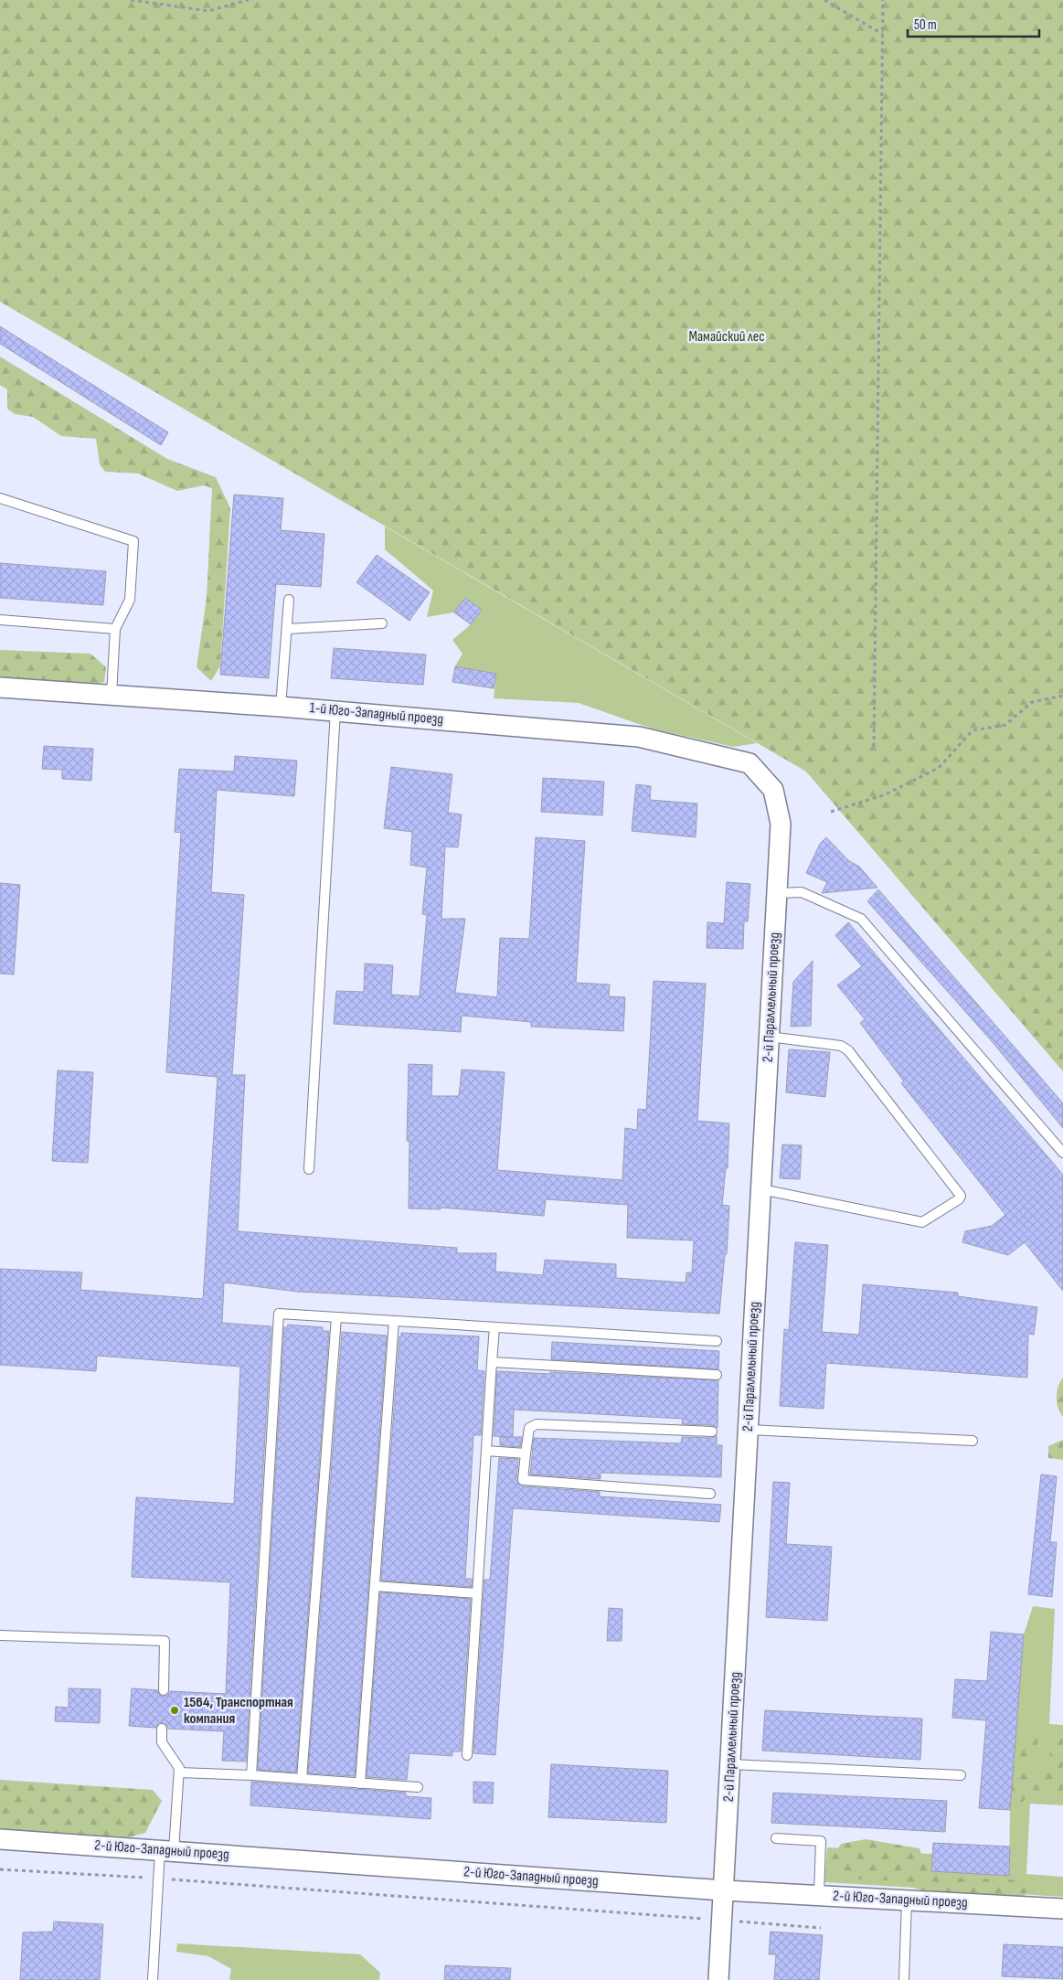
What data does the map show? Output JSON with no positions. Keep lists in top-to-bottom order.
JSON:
{
  "streets": {
    "street": ["1-й Юго-Западный проезд", "2-й Параллельный проезд", "2-й Юго-Западный проезд"]
  },
  "crossings": [
    ["1-й Юго-Западный проезд", "2-й Параллельный проезд"],
    ["2-й Параллельный проезд", "2-й Юго-Западный проезд"]
  ],
  "parks": ["Мамайский лес"],
  "places": ["1564, Транспортная компания"],
  "scale_bar": "50 m"
}
